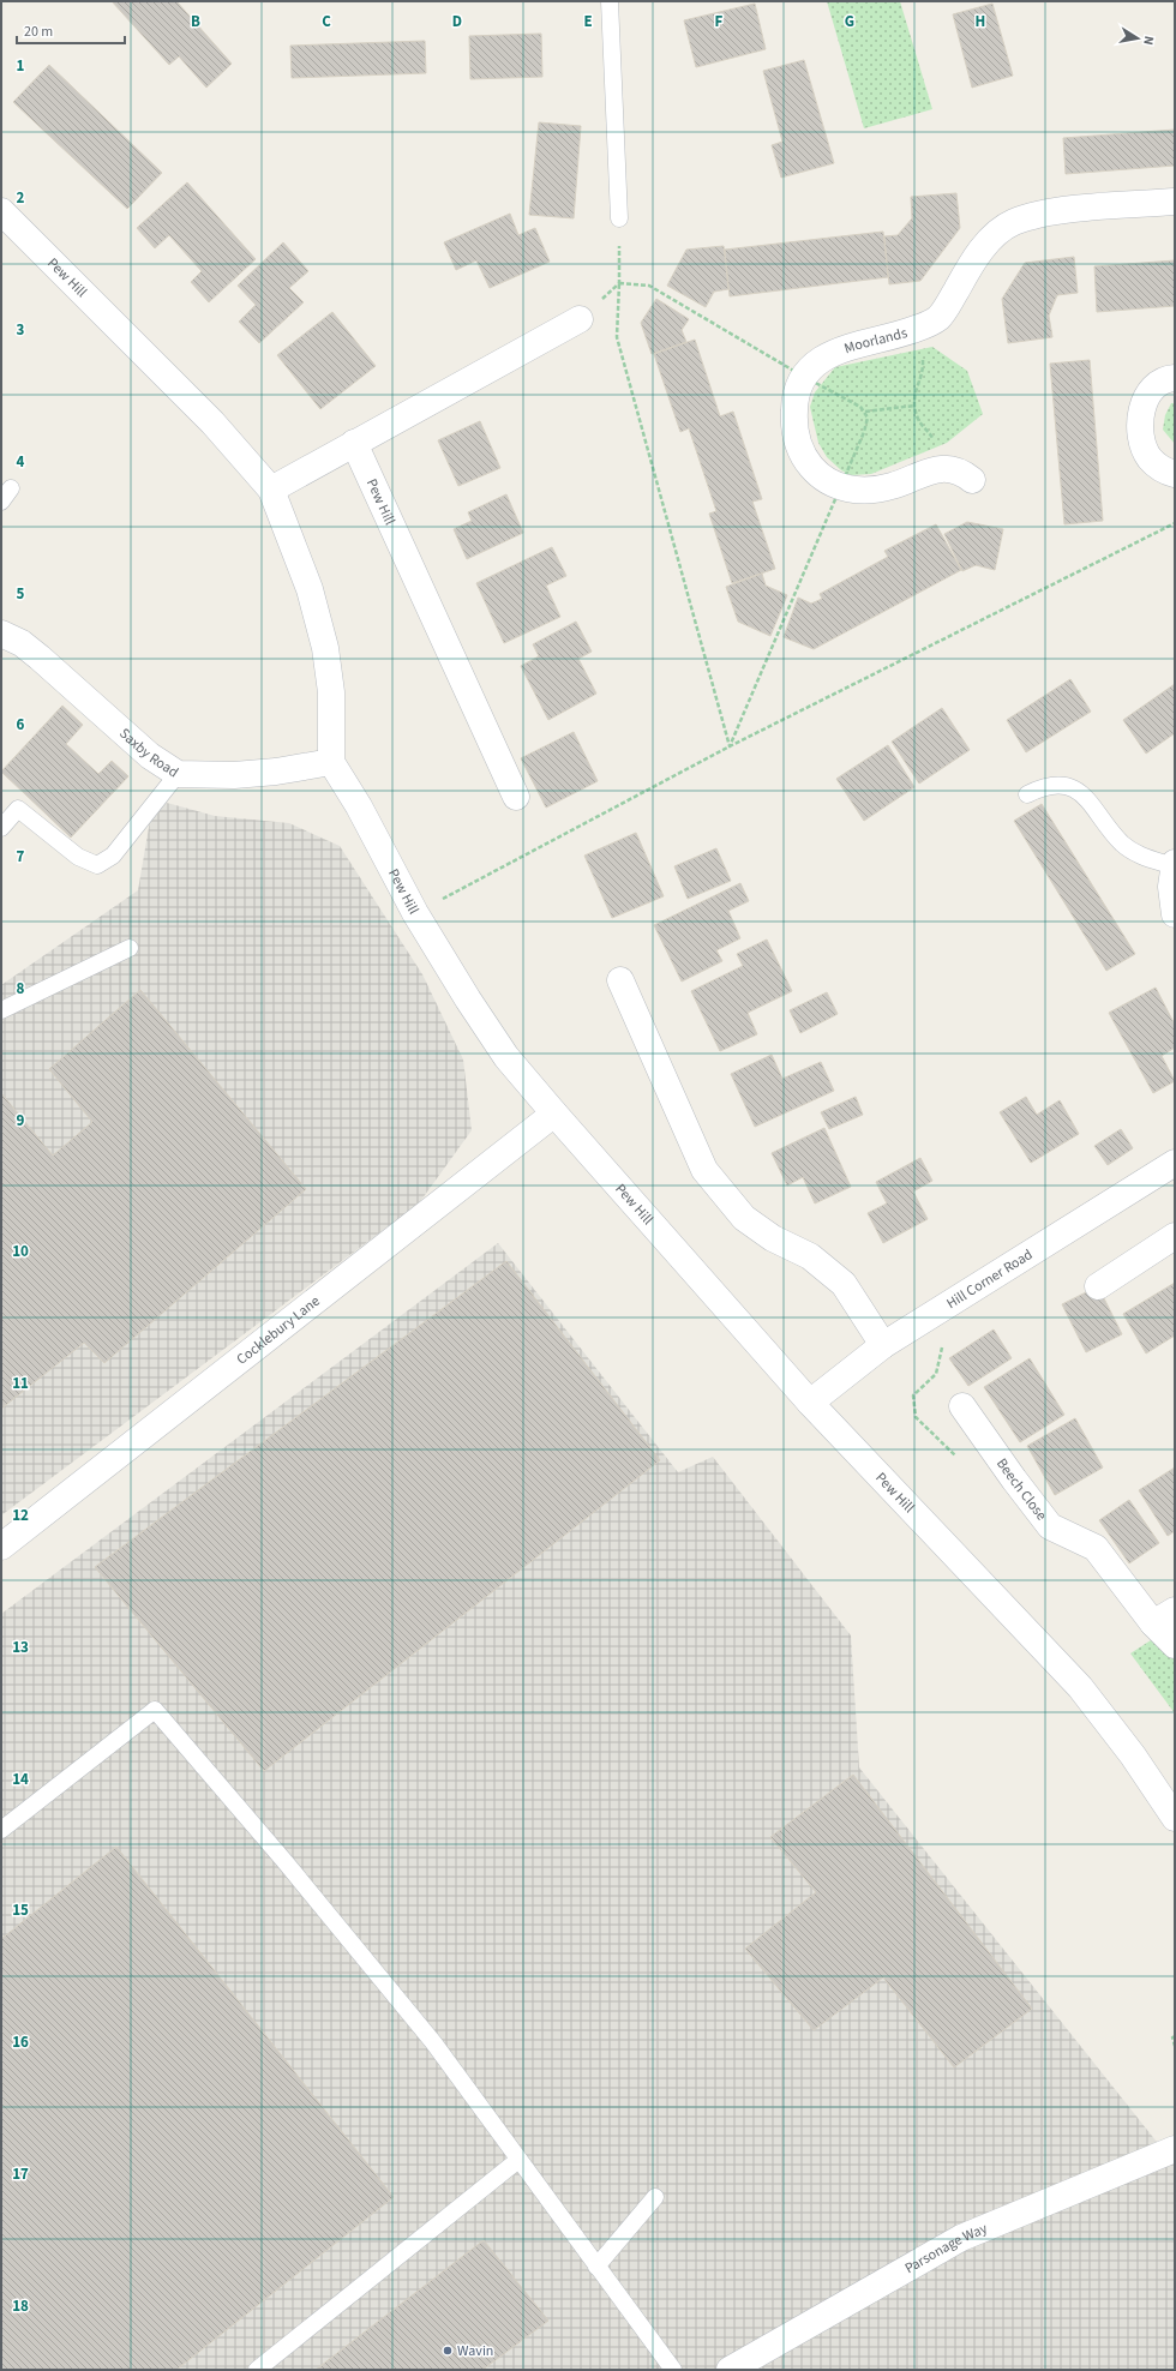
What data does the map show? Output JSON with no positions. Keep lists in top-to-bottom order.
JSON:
{
  "streets": {
    "street": [
      "Pew Hill",
      "Moorlands",
      "Saxby Road",
      "Hill Corner Road",
      "Cocklebury Lane",
      "Beech Close",
      "Parsonage Way"
    ]
  },
  "crossings": [
    ["Pew Hill", "Saxby Road"],
    ["Pew Hill", "Hill Corner Road"],
    ["Pew Hill", "Cocklebury Lane"]
  ],
  "places": ["Wavin"],
  "scale_bar": "20 m",
  "north": "right",
  "grid": {
    "columns": [
      "B",
      "C",
      "D",
      "E",
      "F",
      "G",
      "H"
    ],
    "rows": [
      "1",
      "2",
      "3",
      "4",
      "5",
      "6",
      "7",
      "8",
      "9",
      "10",
      "11",
      "12",
      "13",
      "14",
      "15",
      "16",
      "17",
      "18"
    ]
  }
}
